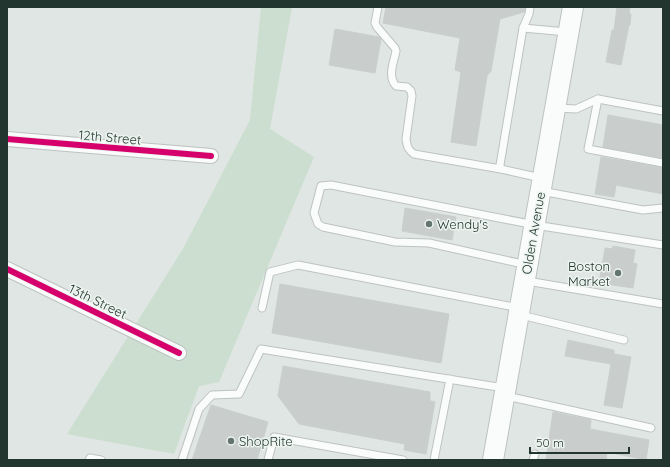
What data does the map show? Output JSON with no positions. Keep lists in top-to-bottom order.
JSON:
{
  "streets": {
    "main road": ["Olden Avenue"],
    "street": ["12th Street", "13th Street"]
  },
  "places": ["Wendy's", "Boston Market", "ShopRite"],
  "scale_bar": "50 m"
}
